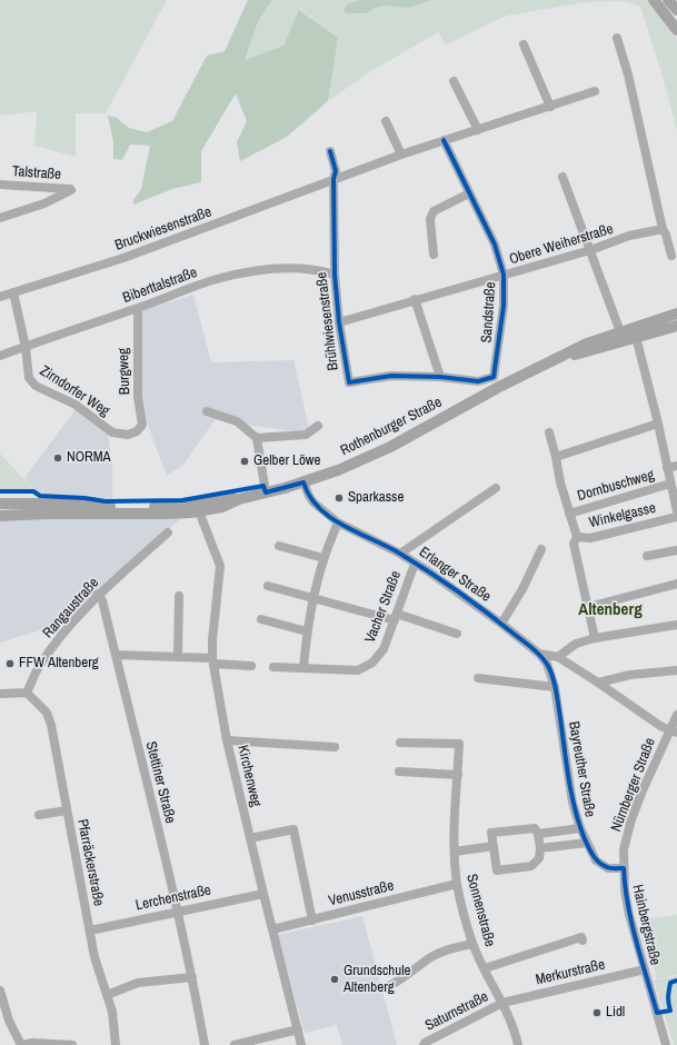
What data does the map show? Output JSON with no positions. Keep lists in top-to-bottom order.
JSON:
{
  "streets": {
    "main road": ["Rothenburger Straße"],
    "street": [
      "Talstraße",
      "Bruckwiesenstraße",
      "Obere Weiherstraße",
      "Biberttalstraße",
      "Sandstraße",
      "Brühlwiesenstraße",
      "Burgweg",
      "Zirndorfer Weg",
      "Dornbuschweg",
      "Winkelgasse",
      "Erlanger Straße",
      "Vacher Straße",
      "Rangaustraße",
      "Bayreuther Straße",
      "Kirchenweg",
      "Stettiner Straße",
      "Nürnberger Straße",
      "Pfarräckerstraße",
      "Venusstraße",
      "Lerchenstraße",
      "Sonnenstraße",
      "Hainbergstraße",
      "Merkurstraße",
      "Saturnstraße"
    ]
  },
  "crossings": [
    ["Bruckwiesenstraße", "Sandstraße"],
    ["Bruckwiesenstraße", "Brühlwiesenstraße"],
    ["Bruckwiesenstraße", "Zirndorfer Weg"],
    ["Obere Weiherstraße", "Sandstraße"],
    ["Obere Weiherstraße", "Brühlwiesenstraße"],
    ["Biberttalstraße", "Brühlwiesenstraße"],
    ["Biberttalstraße", "Burgweg"],
    ["Biberttalstraße", "Zirndorfer Weg"],
    ["Sandstraße", "Brühlwiesenstraße"],
    ["Burgweg", "Zirndorfer Weg"],
    ["Rothenburger Straße", "Erlanger Straße"],
    ["Rothenburger Straße", "Kirchenweg"],
    ["Dornbuschweg", "Winkelgasse"],
    ["Erlanger Straße", "Vacher Straße"],
    ["Erlanger Straße", "Bayreuther Straße"],
    ["Erlanger Straße", "Nürnberger Straße"],
    ["Rangaustraße", "Stettiner Straße"],
    ["Rangaustraße", "Pfarräckerstraße"],
    ["Bayreuther Straße", "Nürnberger Straße"],
    ["Bayreuther Straße", "Hainbergstraße"],
    ["Kirchenweg", "Venusstraße"],
    ["Kirchenweg", "Lerchenstraße"],
    ["Stettiner Straße", "Lerchenstraße"],
    ["Nürnberger Straße", "Hainbergstraße"],
    ["Pfarräckerstraße", "Lerchenstraße"],
    ["Venusstraße", "Sonnenstraße"],
    ["Sonnenstraße", "Merkurstraße"],
    ["Sonnenstraße", "Saturnstraße"],
    ["Hainbergstraße", "Merkurstraße"],
    ["Merkurstraße", "Saturnstraße"]
  ],
  "districts": ["Altenberg"],
  "places": [
    "NORMA",
    "Gelber Löwe",
    "Sparkasse",
    "FFW Altenberg",
    "Grundschule Altenberg",
    "Lidl"
  ]
}
